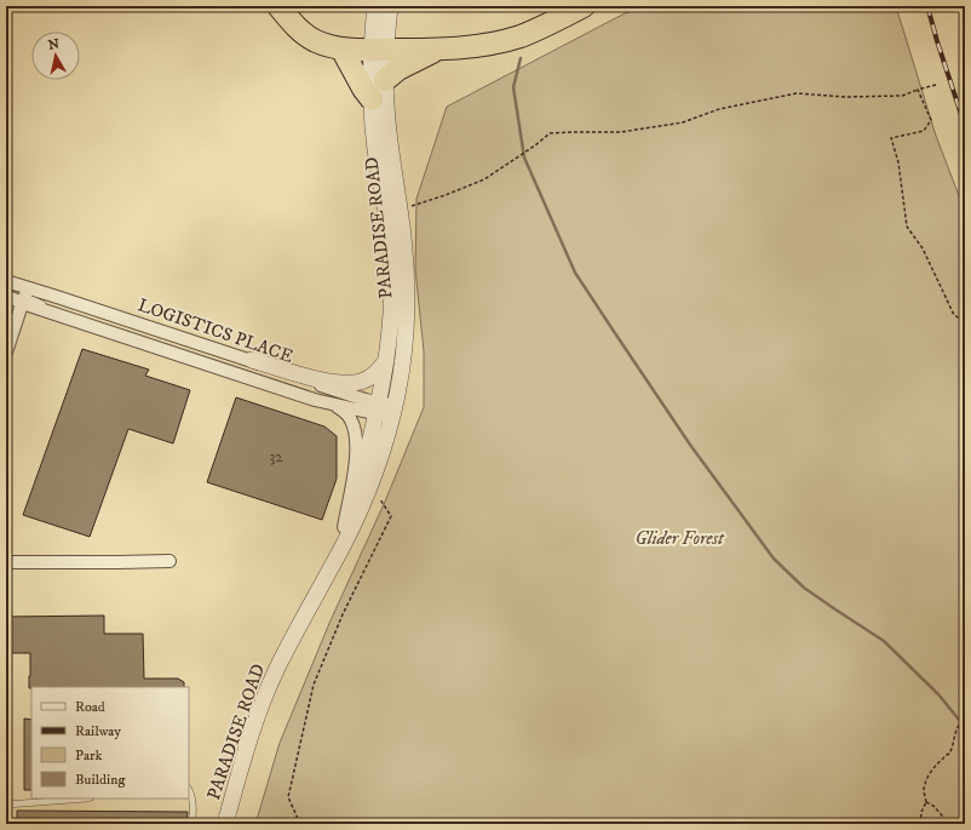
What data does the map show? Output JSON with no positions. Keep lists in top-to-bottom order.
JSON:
{
  "streets": {
    "street": ["PARADISE ROAD", "LOGISTICS PLACE"]
  },
  "crossings": [
    ["PARADISE ROAD", "LOGISTICS PLACE"]
  ],
  "parks": ["Glider Forest"],
  "house_numbers": ["32"],
  "legend": [
    "Road",
    "Railway",
    "Park",
    "Building"
  ],
  "north": "top"
}
